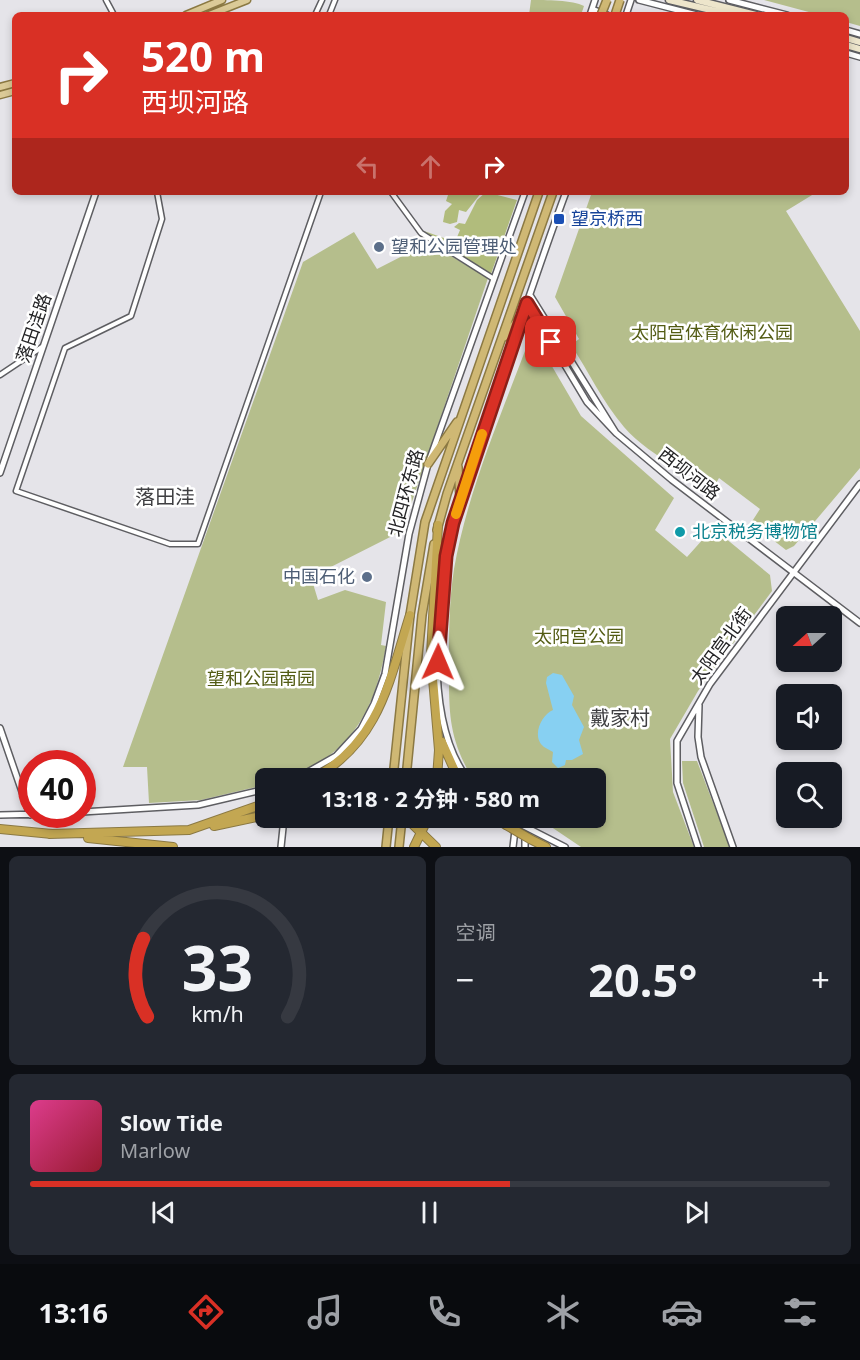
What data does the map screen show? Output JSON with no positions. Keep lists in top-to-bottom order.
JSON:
{
  "streets": {
    "highway": ["北四环东路"],
    "street": ["落田洼路", "西坝河路", "太阳宫北街"]
  },
  "crossings": [
    ["西坝河路", "太阳宫北街"]
  ],
  "districts": ["落田洼", "戴家村"],
  "parks": ["太阳宫体育休闲公园", "太阳宫公园", "望和公园南园"],
  "places": {
    "transit": ["望京桥西"],
    "other": ["望和公园管理处", "北京税务博物馆", "中国石化"]
  },
  "north": "left",
  "page": {
    "turn": ["520 m", "西坝河路"],
    "limit": "40",
    "trip": "13:18 · 2 分钟 · 580 m",
    "tile": "空调",
    "heat": ["−", "20.5°", "+"],
    "song": ["Slow Tide", "Marlow"],
    "tabs": "13:16",
    "gauge": ["33", "km/h"]
  }
}
